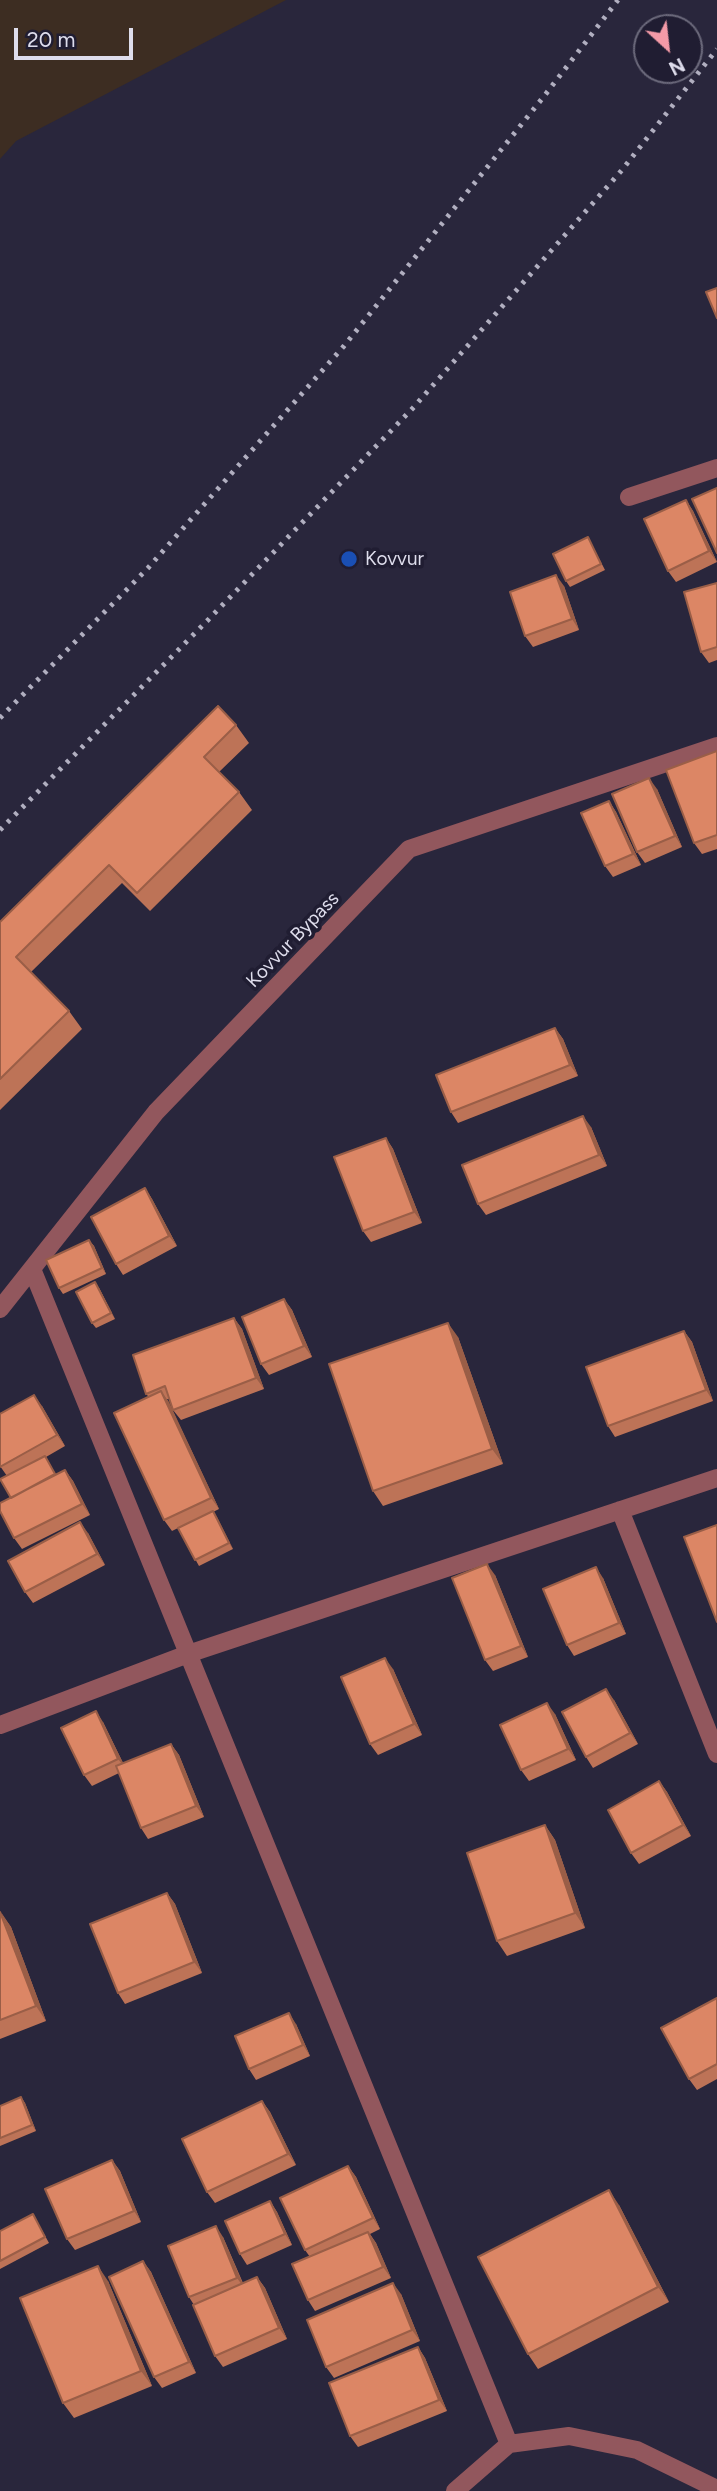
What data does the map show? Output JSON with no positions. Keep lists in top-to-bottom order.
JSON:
{
  "streets": {
    "street": ["Kovvur Bypass"]
  },
  "places": ["Kovvur"],
  "scale_bar": "20 m",
  "north": "bottom right"
}
